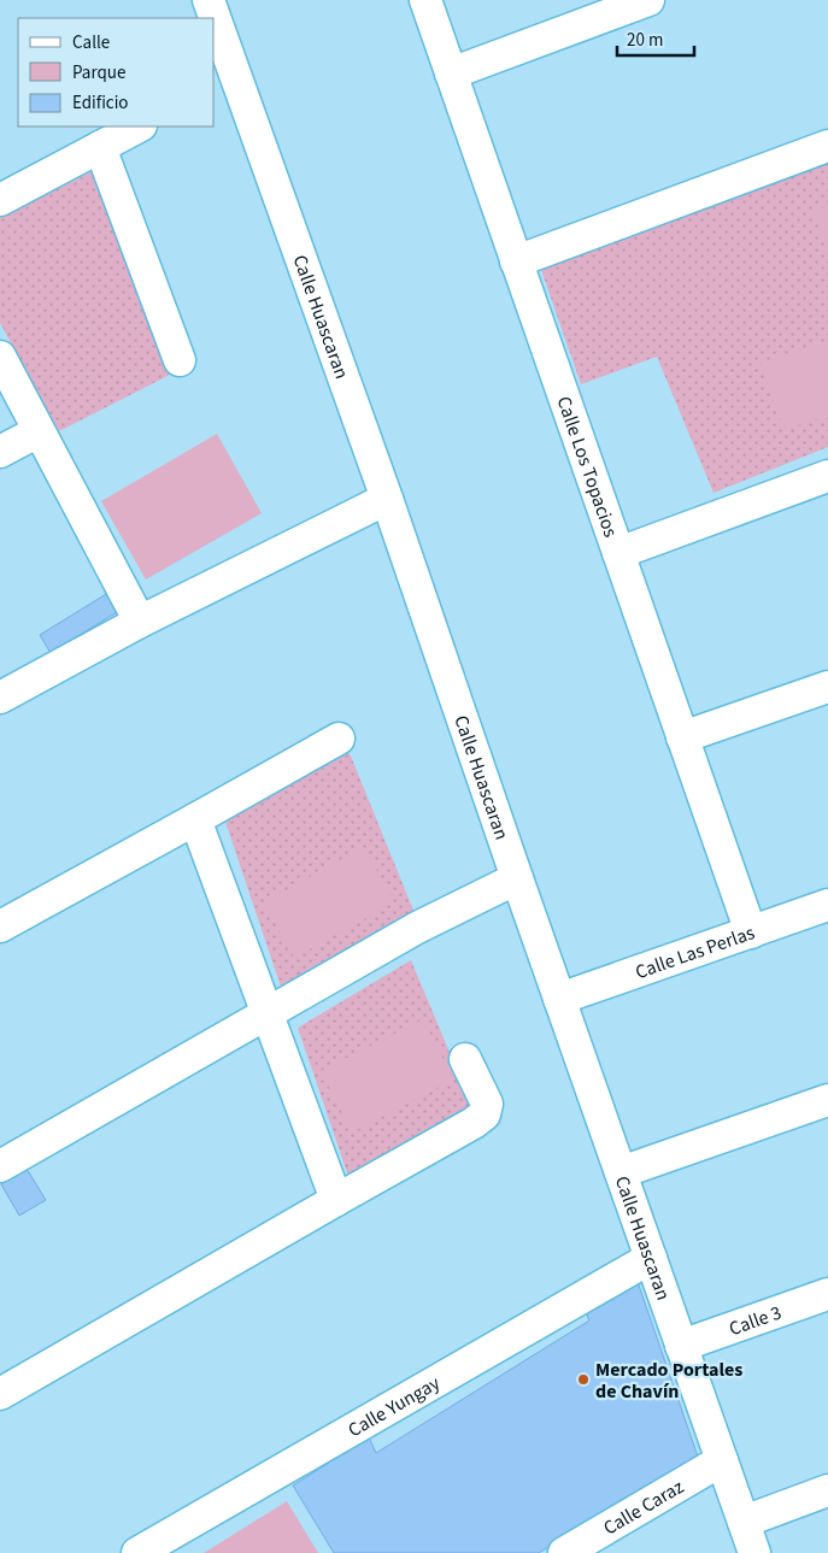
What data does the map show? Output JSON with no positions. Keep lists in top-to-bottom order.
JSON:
{
  "streets": {
    "street": [
      "Calle Huascaran",
      "Calle Los Topacios",
      "Calle Las Perlas",
      "Calle 3",
      "Calle Yungay",
      "Calle Caraz"
    ]
  },
  "crossings": [
    ["Calle Huascaran", "Calle Las Perlas"],
    ["Calle Huascaran", "Calle 3"],
    ["Calle Huascaran", "Calle Yungay"],
    ["Calle Huascaran", "Calle Caraz"],
    ["Calle Los Topacios", "Calle Las Perlas"]
  ],
  "places": ["Mercado Portales de Chavín"],
  "legend": ["Calle", "Parque", "Edificio"],
  "scale_bar": "20 m"
}
